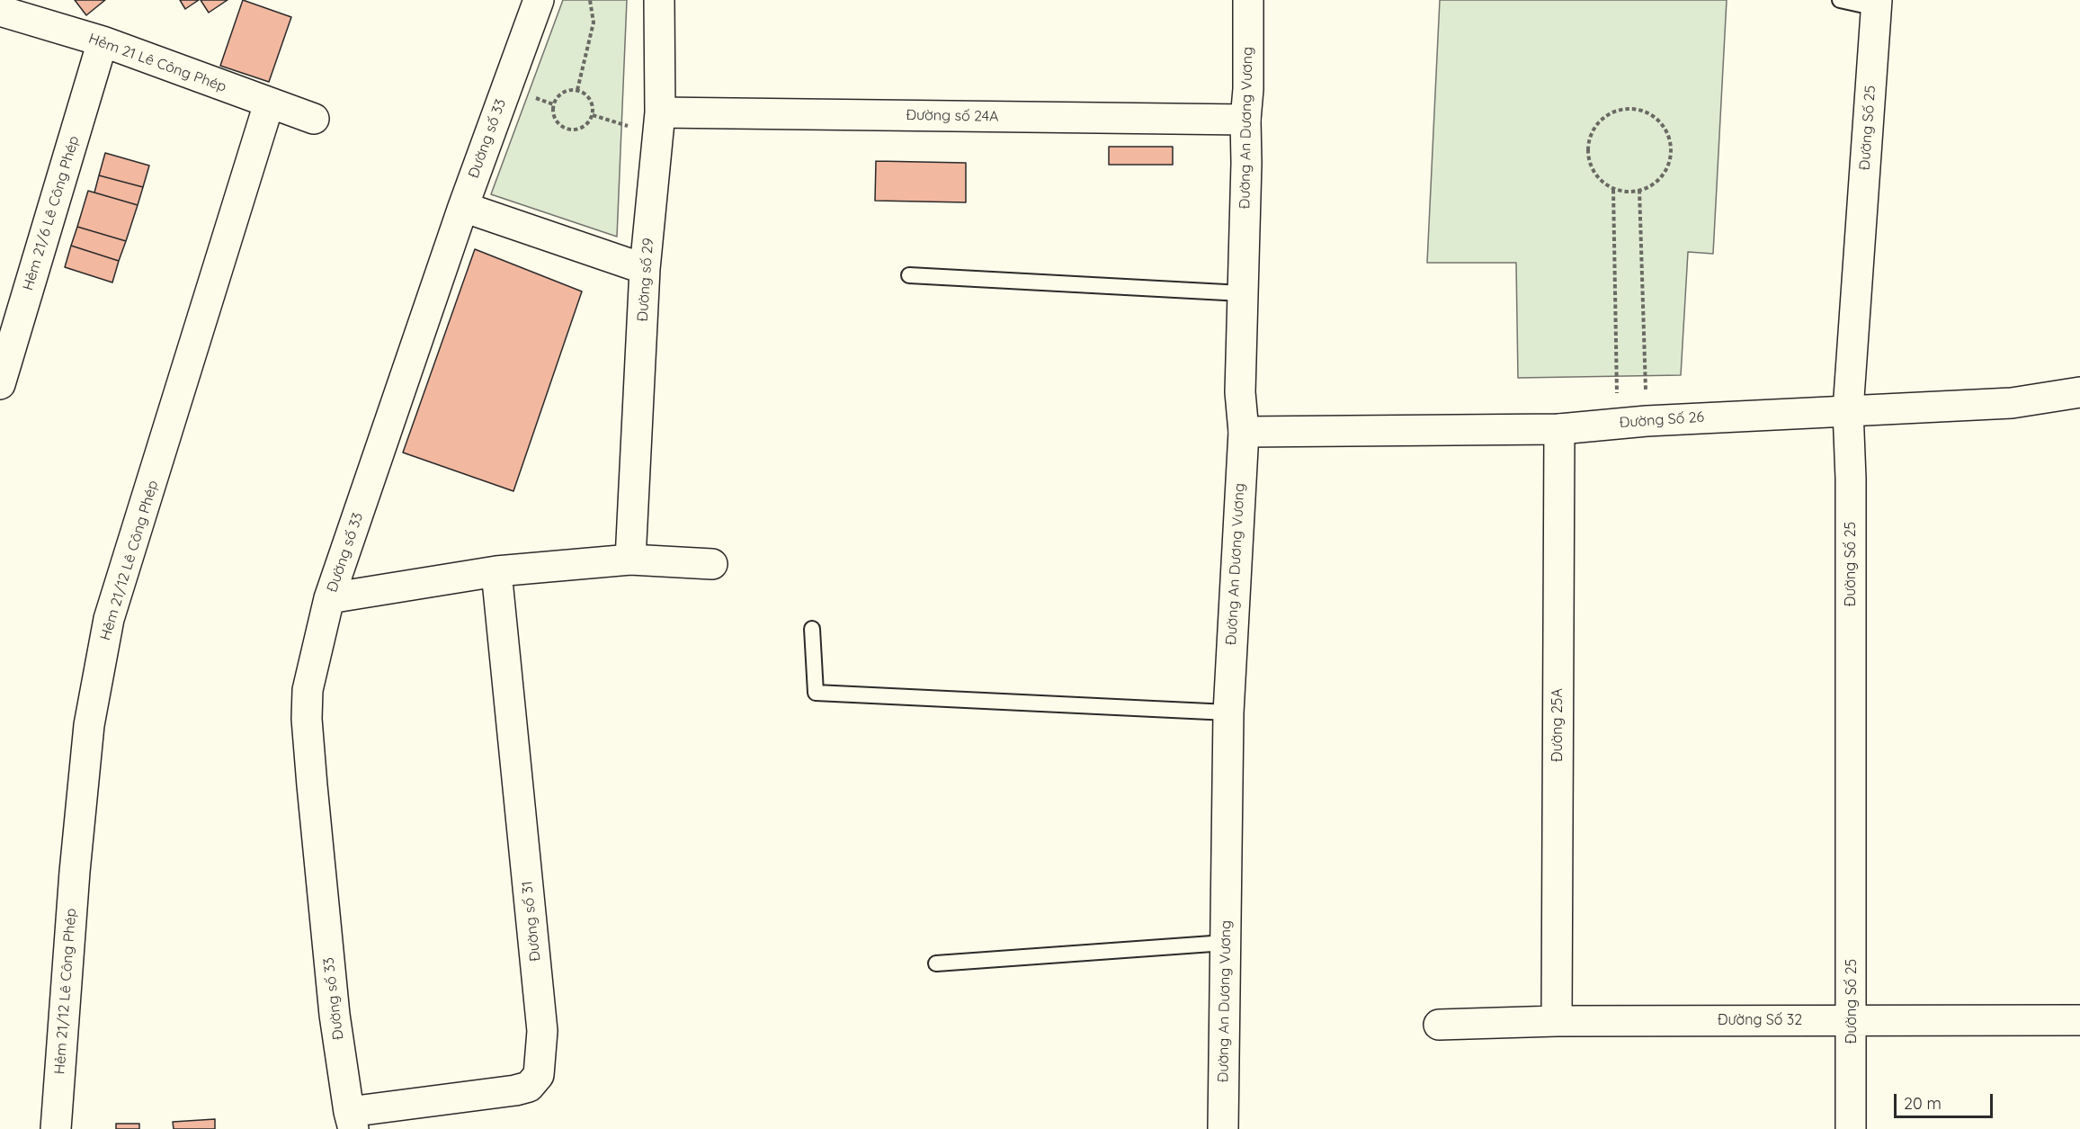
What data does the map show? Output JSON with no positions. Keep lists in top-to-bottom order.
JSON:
{
  "streets": {
    "street": [
      "Hẻm 21 Lê Công Phép",
      "Đường số 24A",
      "Đường An Dương Vương",
      "Đường Số 25",
      "Đường số 33",
      "Hẻm 21/6 Lê Công Phép",
      "Đường số 29",
      "Đường Số 26",
      "Hẻm 21/12 Lê Công Phép",
      "Đường 25A",
      "Đường số 31",
      "Đường Số 32"
    ]
  },
  "crossings": [
    ["Hẻm 21 Lê Công Phép", "Hẻm 21/6 Lê Công Phép"],
    ["Hẻm 21 Lê Công Phép", "Hẻm 21/12 Lê Công Phép"],
    ["Đường số 24A", "Đường An Dương Vương"],
    ["Đường số 24A", "Đường số 29"],
    ["Đường An Dương Vương", "Đường Số 26"],
    ["Đường Số 25", "Đường Số 26"],
    ["Đường Số 25", "Đường Số 32"],
    ["Đường số 33", "Đường số 31"],
    ["Đường Số 26", "Đường 25A"],
    ["Đường 25A", "Đường Số 32"]
  ],
  "scale_bar": "20 m"
}
